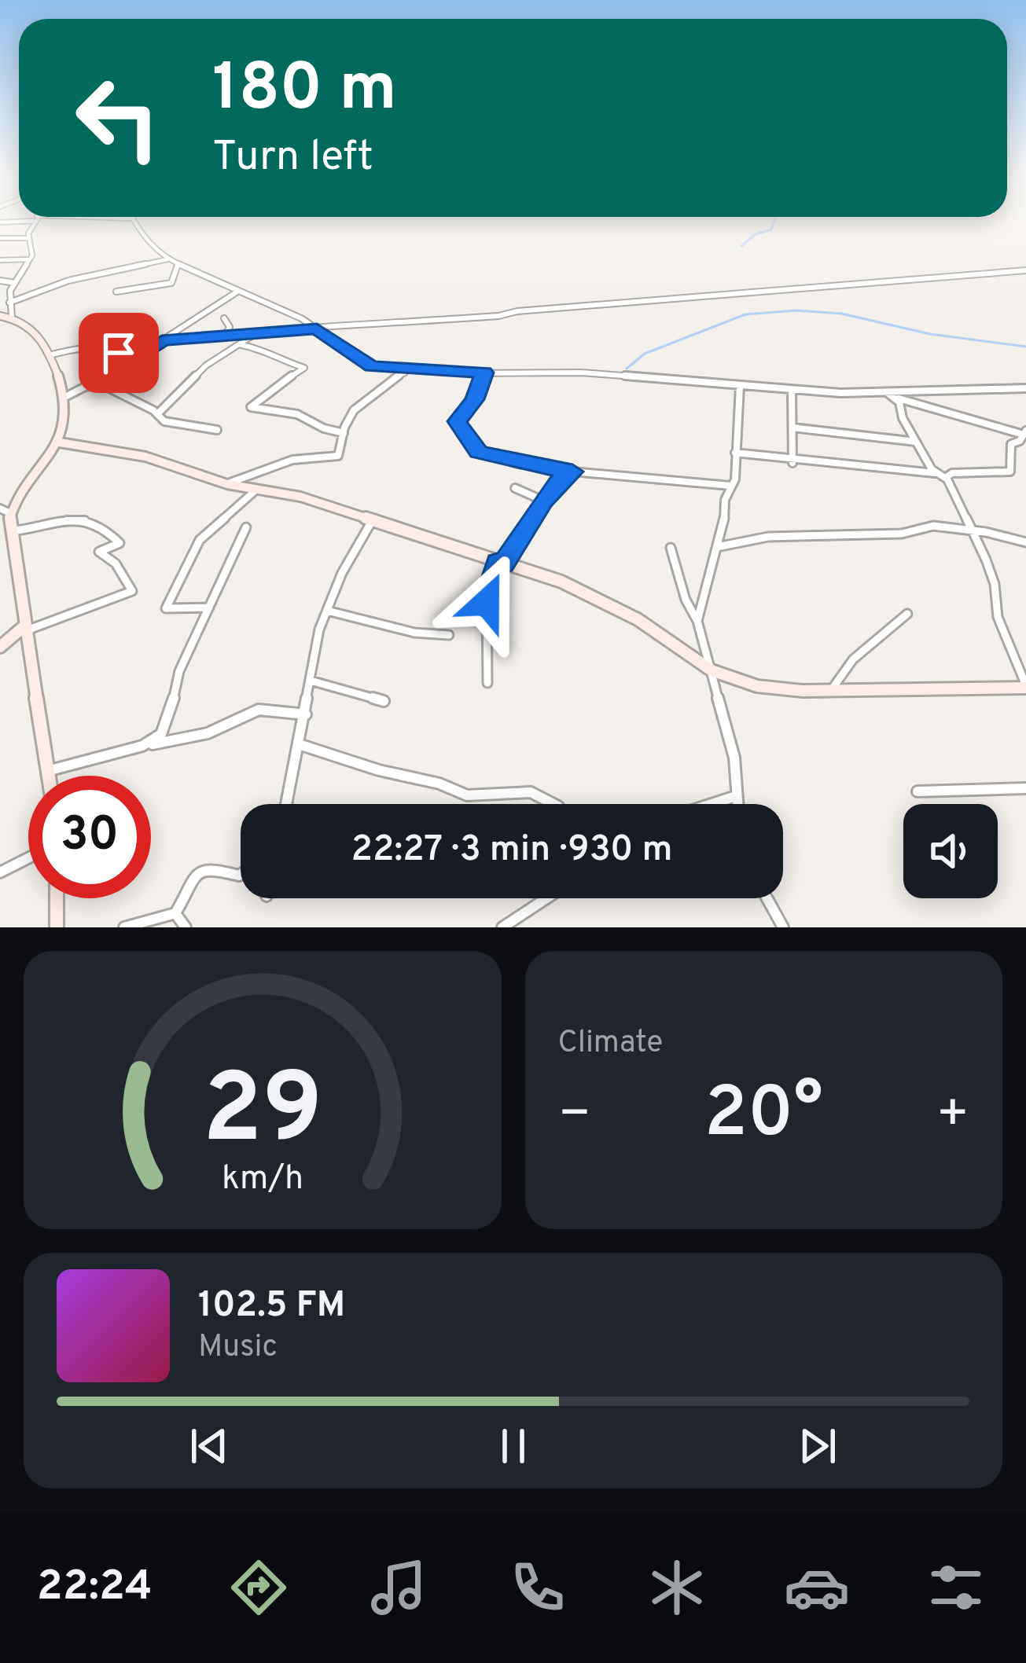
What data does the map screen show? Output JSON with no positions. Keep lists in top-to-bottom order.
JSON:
{
  "page": {
    "turn": ["180 m", "Turn left"],
    "limit": "30",
    "trip": "22:27 · 3 min · 930 m",
    "tile": "Climate",
    "heat": ["−", "20°", "+"],
    "song": ["102.5 FM", "Music"],
    "tabs": "22:24",
    "gauge": ["29", "km/h"]
  }
}
